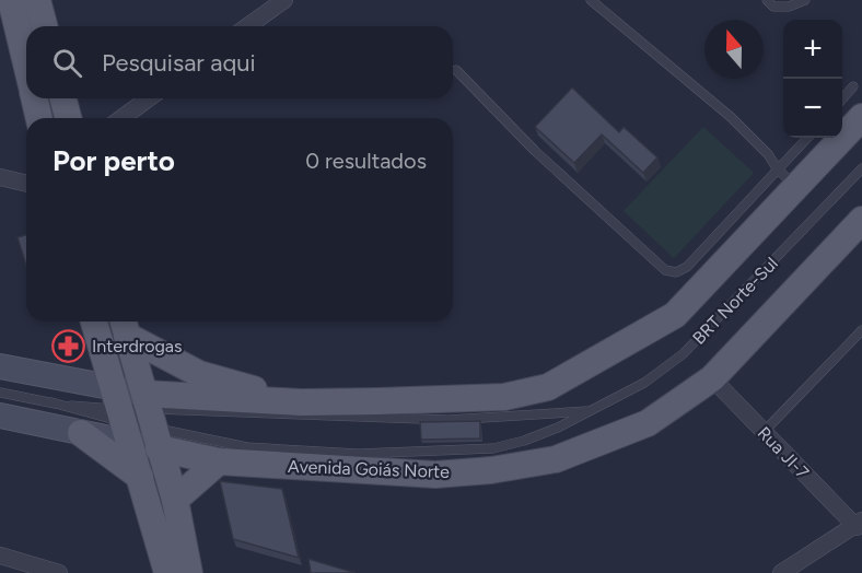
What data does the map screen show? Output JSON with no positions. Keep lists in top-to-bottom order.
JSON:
{
  "streets": {
    "main road": ["Avenida Goiás Norte"],
    "street": ["Rua JI-7"],
    "lane": ["BRT Norte-Sul"]
  },
  "crossings": [
    ["BRT Norte-Sul", "Avenida Goiás Norte"],
    ["Rua JI-7", "Avenida Goiás Norte"]
  ],
  "places": {
    "pharmacy": ["Interdrogas"]
  },
  "north": "top",
  "page": {
    "map_buttons": ["+", "−"],
    "search": "Pesquisar aqui",
    "heading": ["Por perto", "0 resultados"]
  }
}
